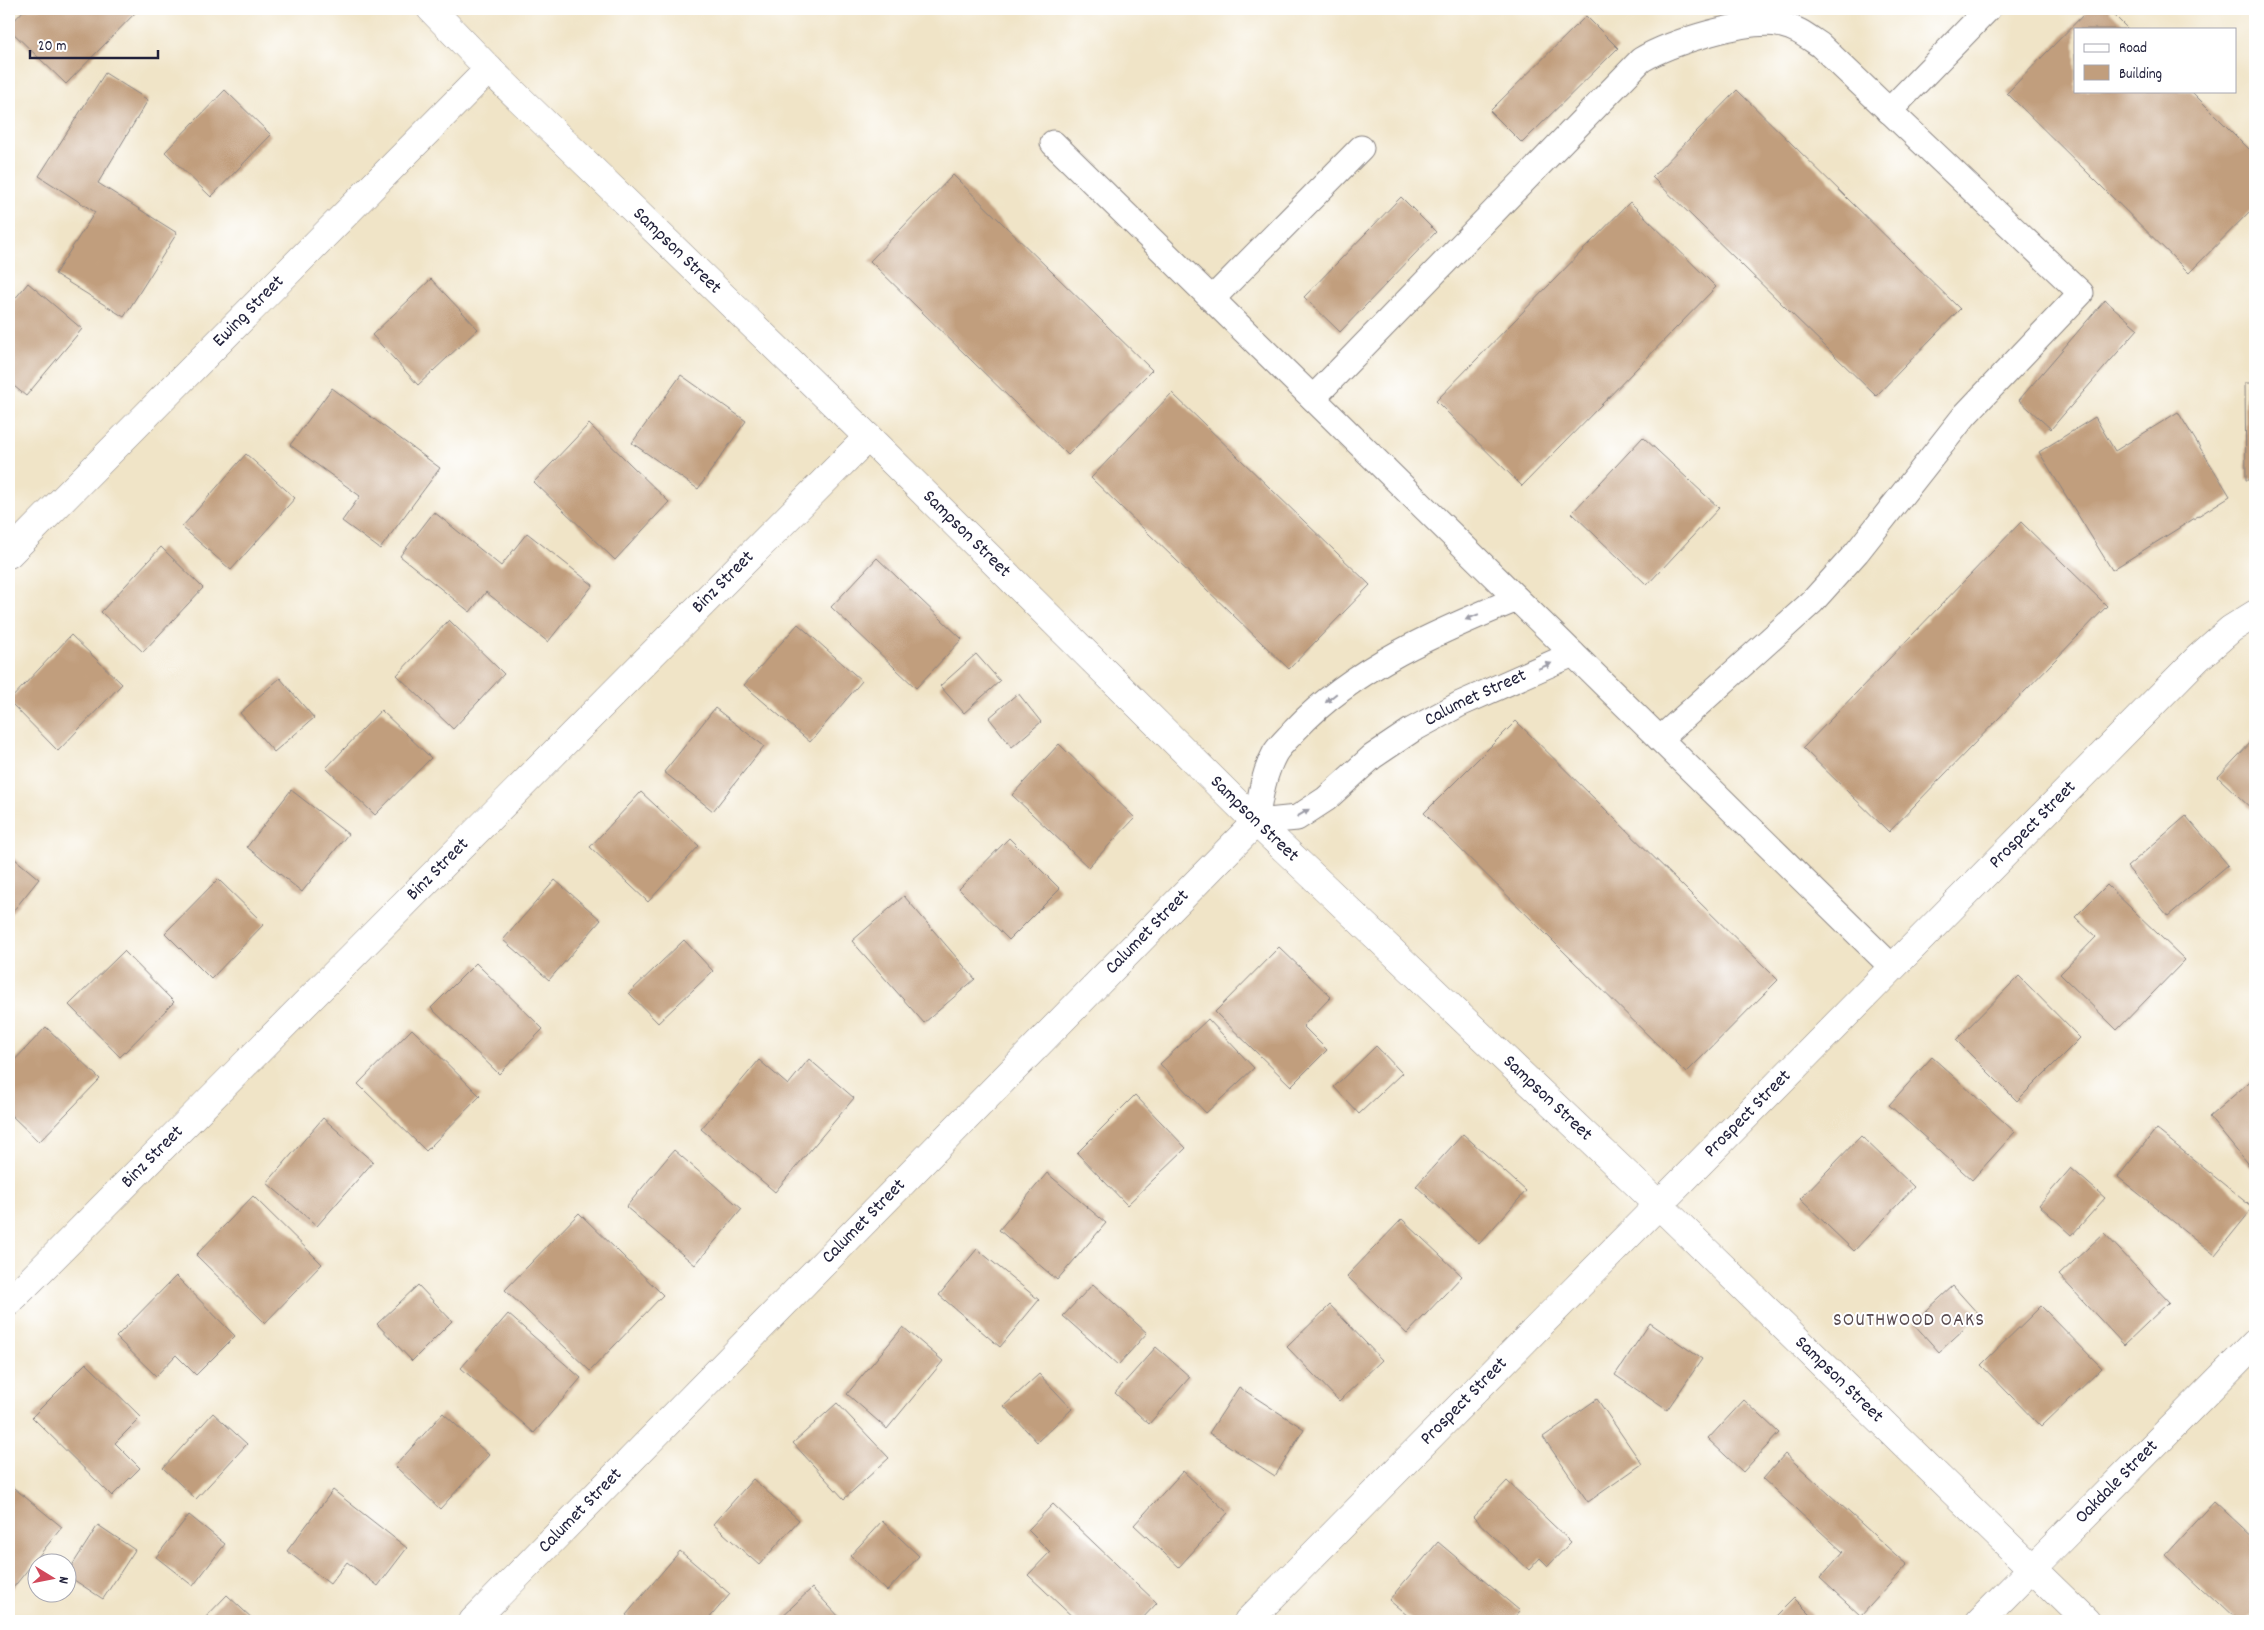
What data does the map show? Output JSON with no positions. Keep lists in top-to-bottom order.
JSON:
{
  "streets": {
    "street": [
      "Sampson Street",
      "Ewing Street",
      "Binz Street",
      "Calumet Street",
      "Prospect Street",
      "Oakdale Street"
    ]
  },
  "crossings": [
    ["Sampson Street", "Ewing Street"],
    ["Sampson Street", "Binz Street"],
    ["Sampson Street", "Calumet Street"],
    ["Sampson Street", "Prospect Street"],
    ["Sampson Street", "Oakdale Street"]
  ],
  "districts": ["SOUTHWOOD OAKS"],
  "legend": ["Road", "Building"],
  "scale_bar": "20 m",
  "north": "right"
}
